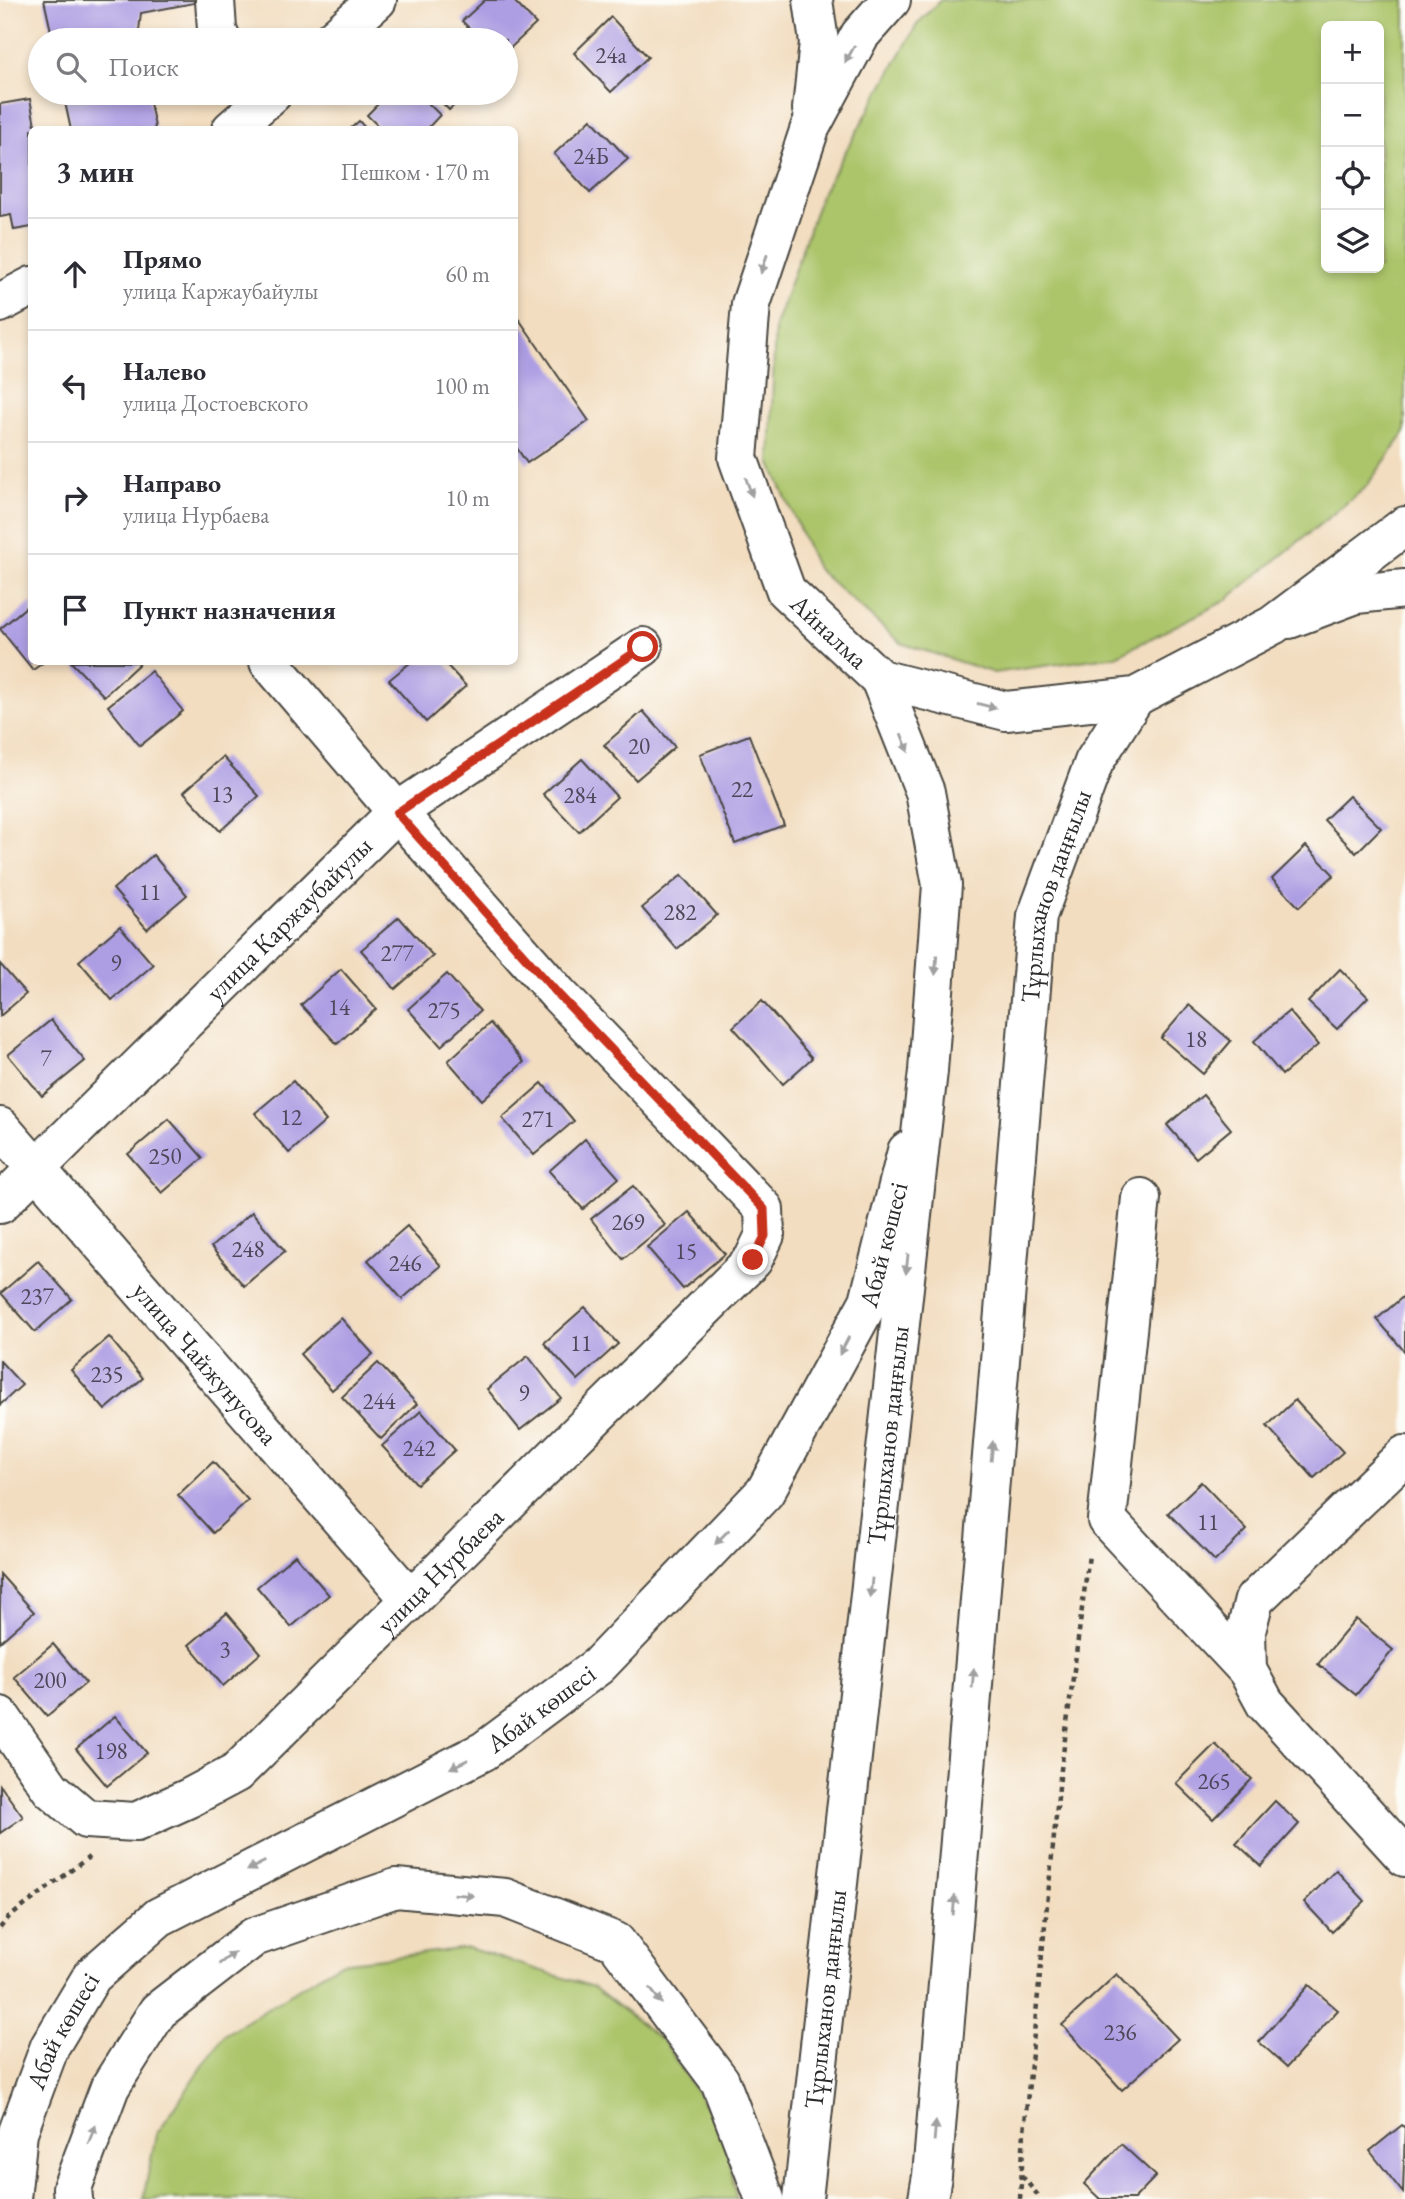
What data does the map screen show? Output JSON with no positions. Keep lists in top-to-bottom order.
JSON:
{
  "streets": {
    "main road": [
      "Айналма",
      "Тұрлыханов даңғылы",
      "улица Каржаубайулы",
      "Абай көшесі",
      "улица Чайжунусова",
      "улица Нурбаева"
    ]
  },
  "crossings": [
    ["Айналма", "Тұрлыханов даңғылы"],
    ["Тұрлыханов даңғылы", "Абай көшесі"],
    ["улица Каржаубайулы", "улица Чайжунусова"],
    ["улица Каржаубайулы", "улица Нурбаева"],
    ["улица Чайжунусова", "улица Нурбаева"]
  ],
  "one_way": ["Абай көшесі"],
  "house_numbers": [
    "24а",
    "24Б",
    "20",
    "22",
    "13",
    "284",
    "11",
    "282",
    "277",
    "9",
    "14",
    "275",
    "18",
    "7",
    "12",
    "271",
    "250",
    "269",
    "248",
    "15",
    "246",
    "237",
    "11",
    "235",
    "9",
    "244",
    "242",
    "11",
    "3",
    "200",
    "198",
    "265",
    "236"
  ],
  "page": {
    "map_buttons": ["+", "−"],
    "search": "Поиск",
    "heading": ["3 мин", "Пешком · 170 m"],
    "list": [
      ["Прямо", "улица Каржаубайулы", "60 m"],
      ["Налево", "улица Достоевского", "100 m"],
      ["Направо", "улица Нурбаева", "10 m"],
      "Пункт назначения"
    ]
  }
}
